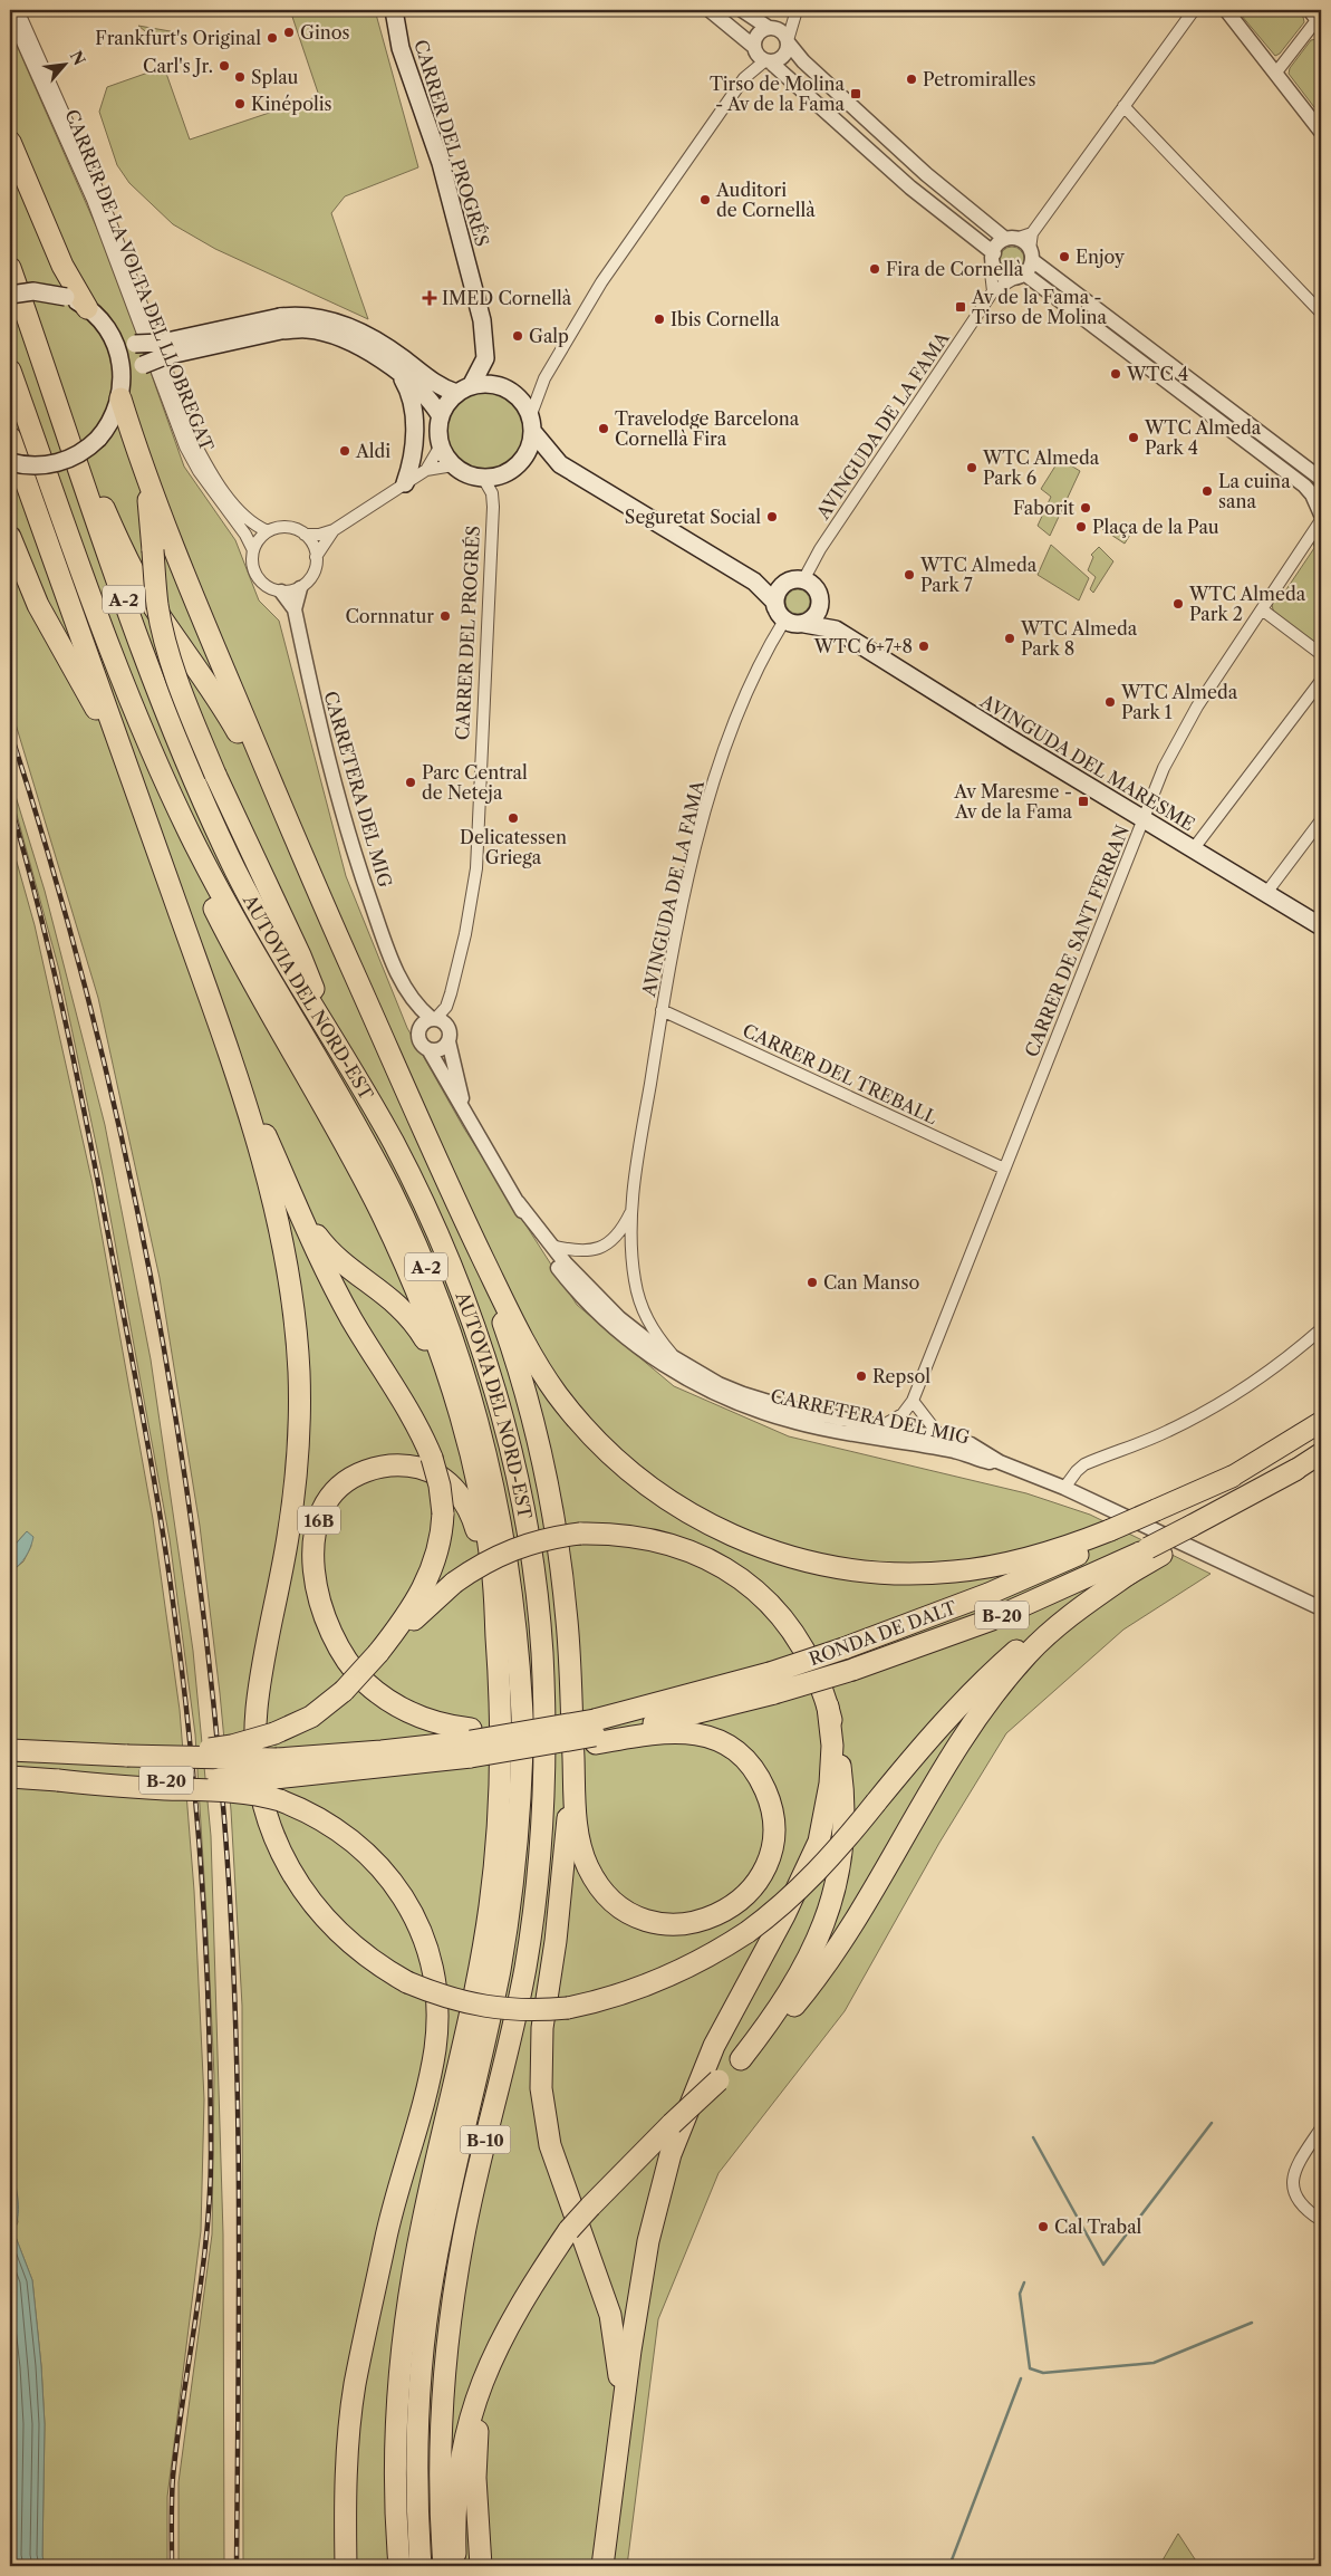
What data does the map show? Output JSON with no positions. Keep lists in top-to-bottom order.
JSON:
{
  "streets": {
    "highway": [
      "A-2",
      "AUTOVIA DEL NORD-EST",
      "16B",
      "B-20",
      "RONDA DE DALT",
      "B-10"
    ],
    "main road": ["CARRER DEL PROGRÉS", "AVINGUDA DEL MARESME"],
    "street": [
      "CARRER DE LA VOLTA DEL LLOBREGAT",
      "AVINGUDA DE LA FAMA",
      "CARRETERA DEL MIG",
      "CARRER DE SANT FERRAN",
      "CARRER DEL TREBALL"
    ]
  },
  "crossings": [
    ["CARRER DEL PROGRÉS", "CARRETERA DEL MIG"],
    ["CARRER DE LA VOLTA DEL LLOBREGAT", "CARRETERA DEL MIG"],
    ["AVINGUDA DE LA FAMA", "AVINGUDA DEL MARESME"],
    ["AVINGUDA DE LA FAMA", "CARRER DEL TREBALL"],
    ["AVINGUDA DEL MARESME", "CARRER DE SANT FERRAN"],
    ["CARRETERA DEL MIG", "CARRER DE SANT FERRAN"],
    ["CARRER DE SANT FERRAN", "CARRER DEL TREBALL"],
    ["16B", "B-20"],
    ["B-20", "RONDA DE DALT"]
  ],
  "places": {
    "other": [
      "Ginos",
      "Frankfurt's Original",
      "Carl's Jr.",
      "Splau",
      "Petromiralles",
      "Kinépolis",
      "Auditori de Cornellà",
      "Enjoy",
      "Fira de Cornellà",
      "Ibis Cornella",
      "Galp",
      "WTC 4",
      "Travelodge Barcelona Cornellà Fira",
      "WTC Almeda Park 4",
      "Aldi",
      "WTC Almeda Park 6",
      "La cuina sana",
      "Faborit",
      "Seguretat Social",
      "Plaça de la Pau",
      "WTC Almeda Park 7",
      "WTC Almeda Park 2",
      "Cornnatur",
      "WTC Almeda Park 8",
      "WTC 6+7+8",
      "WTC Almeda Park 1",
      "Parc Central de Neteja",
      "Delicatessen Griega",
      "Can Manso",
      "Repsol",
      "Cal Trabal"
    ],
    "transit": ["Tirso de Molina - Av de la Fama", "Av de la Fama - Tirso de Molina", "Av Maresme - Av de la Fama"],
    "health": ["IMED Cornellà"]
  },
  "north": "top right"
}
